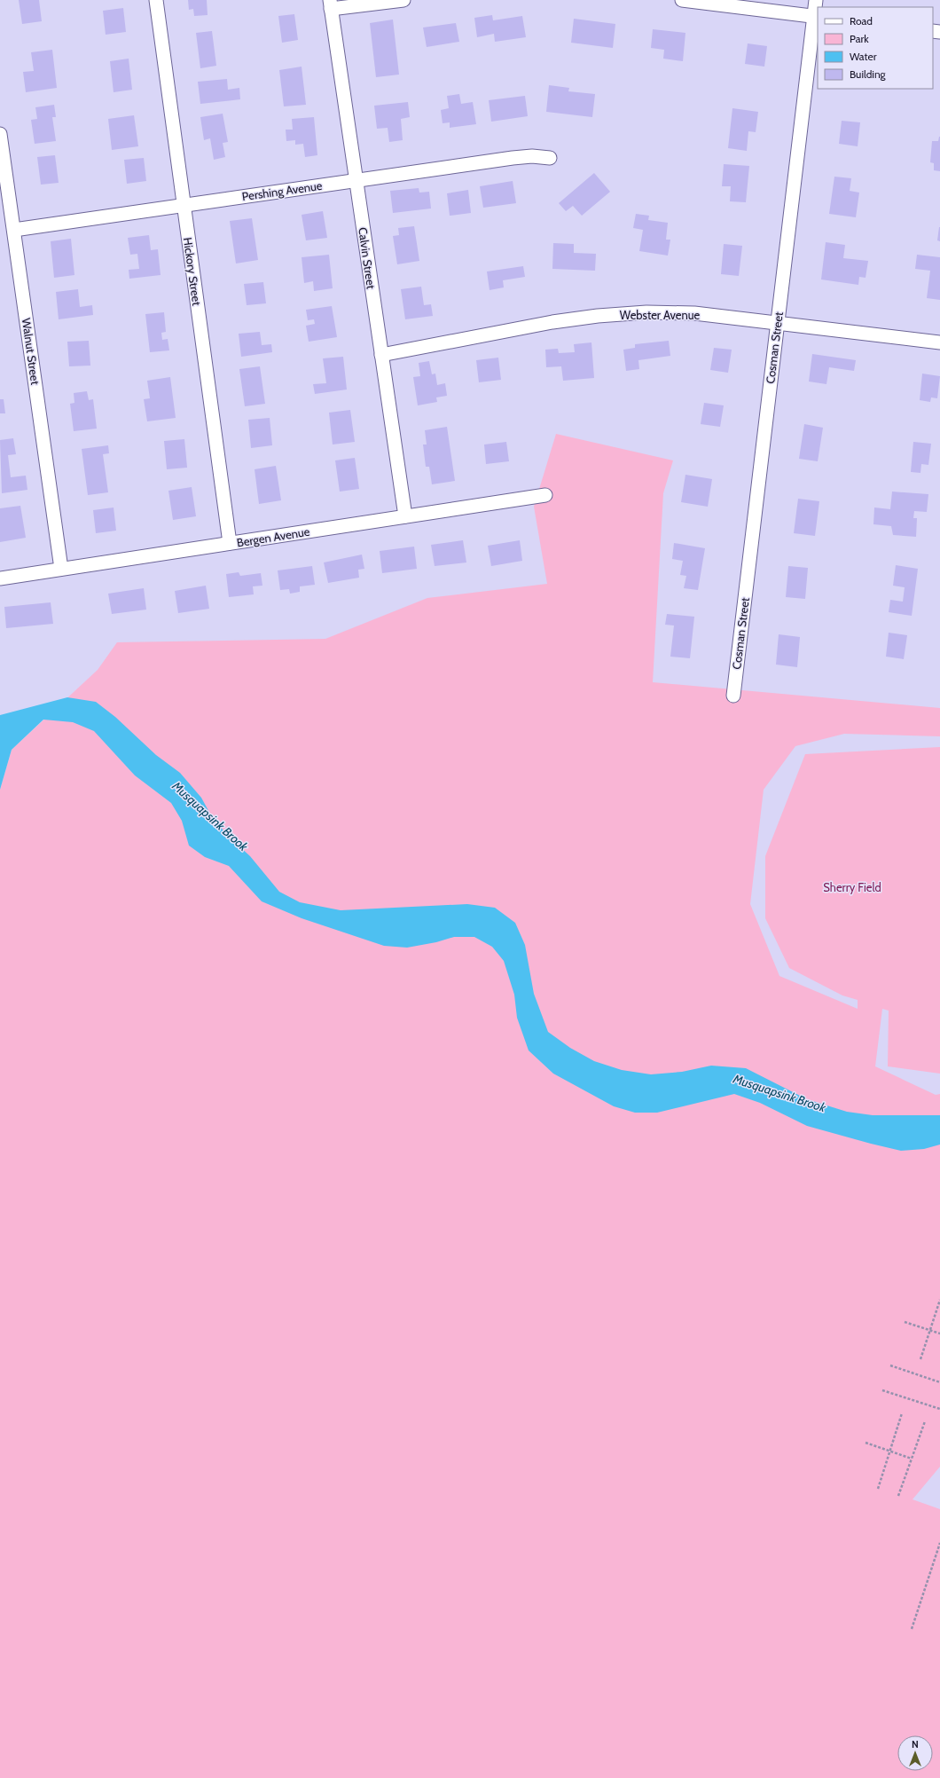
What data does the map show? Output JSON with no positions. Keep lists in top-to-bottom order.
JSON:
{
  "streets": {
    "street": [
      "Pershing Avenue",
      "Calvin Street",
      "Hickory Street",
      "Webster Avenue",
      "Cosman Street",
      "Walnut Street",
      "Bergen Avenue"
    ]
  },
  "crossings": [
    ["Pershing Avenue", "Calvin Street"],
    ["Pershing Avenue", "Hickory Street"],
    ["Pershing Avenue", "Walnut Street"],
    ["Calvin Street", "Webster Avenue"],
    ["Calvin Street", "Bergen Avenue"],
    ["Hickory Street", "Bergen Avenue"],
    ["Webster Avenue", "Cosman Street"],
    ["Walnut Street", "Bergen Avenue"]
  ],
  "water": ["Musquapsink Brook"],
  "parks": ["Sherry Field"],
  "legend": [
    "Road",
    "Park",
    "Water",
    "Building"
  ],
  "north": "top"
}
